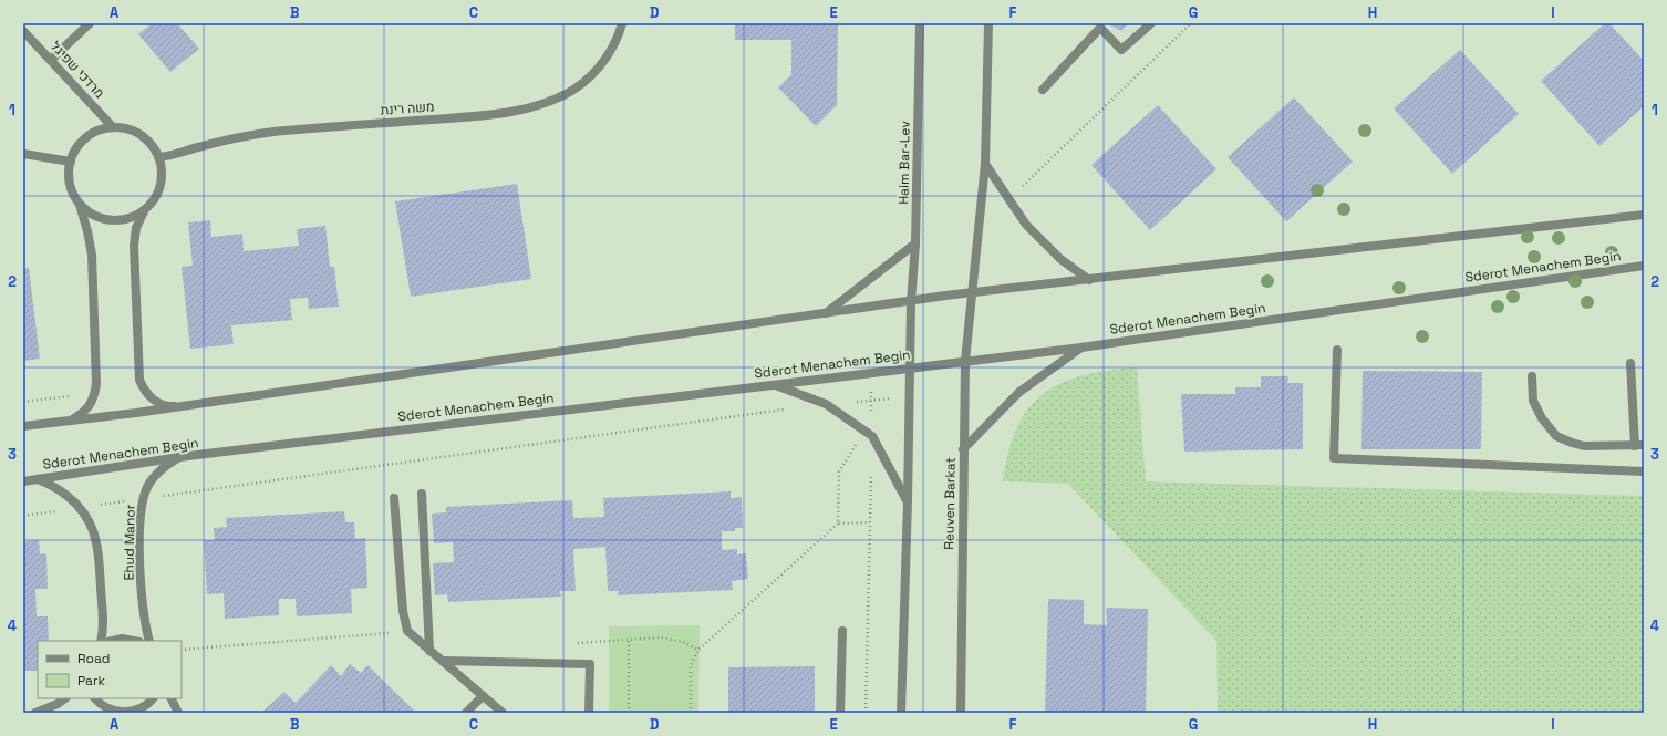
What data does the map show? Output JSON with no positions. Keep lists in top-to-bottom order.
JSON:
{
  "streets": {
    "street": [
      "מרדכי שפיגל",
      "משה רינת",
      "Haim Bar-Lev",
      "Sderot Menachem Begin",
      "Reuven Barkat",
      "Ehud Manor"
    ]
  },
  "crossings": [
    ["מרדכי שפיגל", "משה רינת"],
    ["Sderot Menachem Begin", "Reuven Barkat"],
    ["Sderot Menachem Begin", "Ehud Manor"]
  ],
  "legend": ["Road", "Park"],
  "grid": {
    "columns": [
      "A",
      "B",
      "C",
      "D",
      "E",
      "F",
      "G",
      "H",
      "I"
    ],
    "rows": [
      "1",
      "2",
      "3",
      "4"
    ]
  }
}
